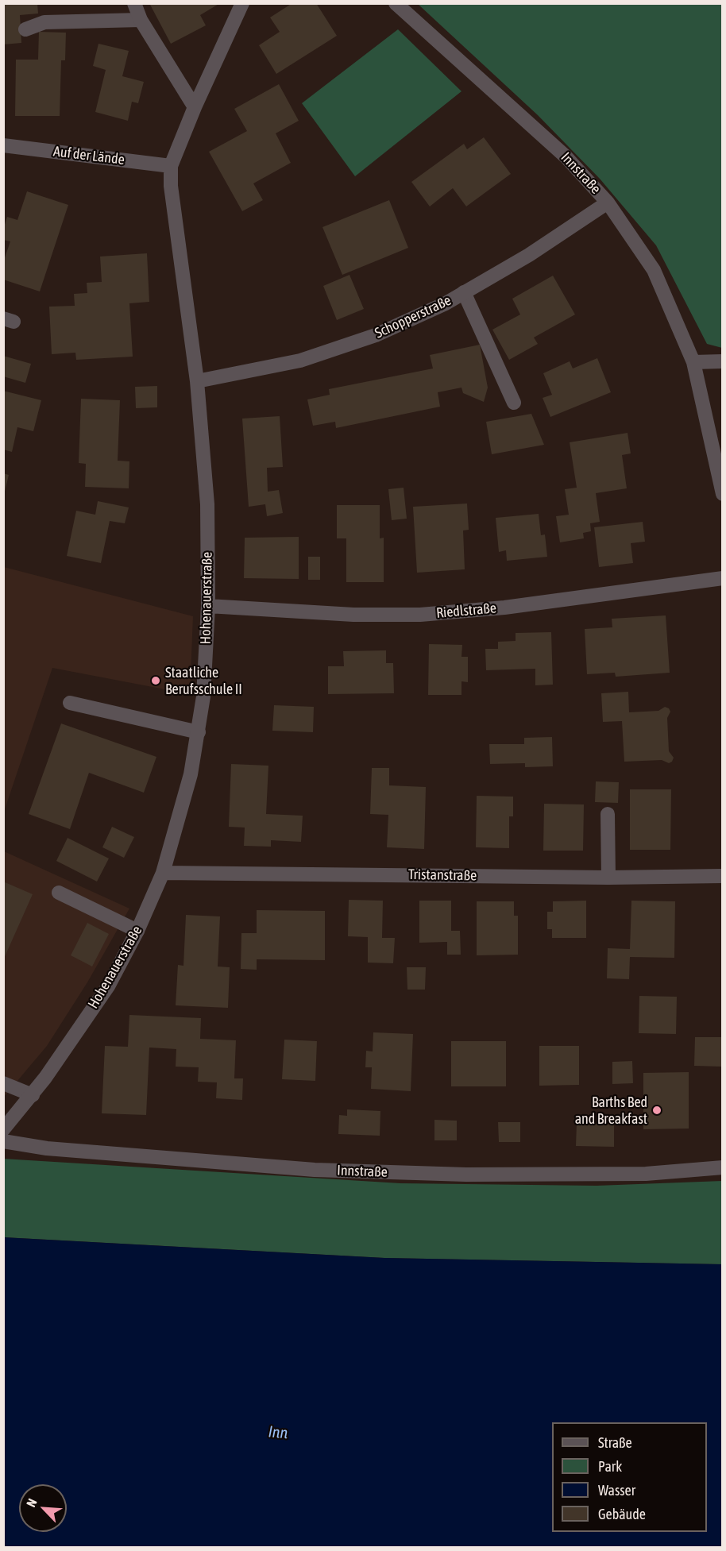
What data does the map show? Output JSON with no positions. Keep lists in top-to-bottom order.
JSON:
{
  "streets": {
    "street": [
      "Auf der Lände",
      "Innstraße",
      "Schopperstraße",
      "Hohenauerstraße",
      "Riedlstraße",
      "Tristanstraße"
    ]
  },
  "crossings": [
    ["Auf der Lände", "Hohenauerstraße"],
    ["Innstraße", "Schopperstraße"],
    ["Schopperstraße", "Hohenauerstraße"],
    ["Hohenauerstraße", "Riedlstraße"],
    ["Hohenauerstraße", "Tristanstraße"]
  ],
  "water": ["Inn"],
  "places": ["Staatliche Berufsschule II", "Barths Bed and Breakfast"],
  "legend": [
    "Straße",
    "Park",
    "Wasser",
    "Gebäude"
  ],
  "north": "top left"
}
